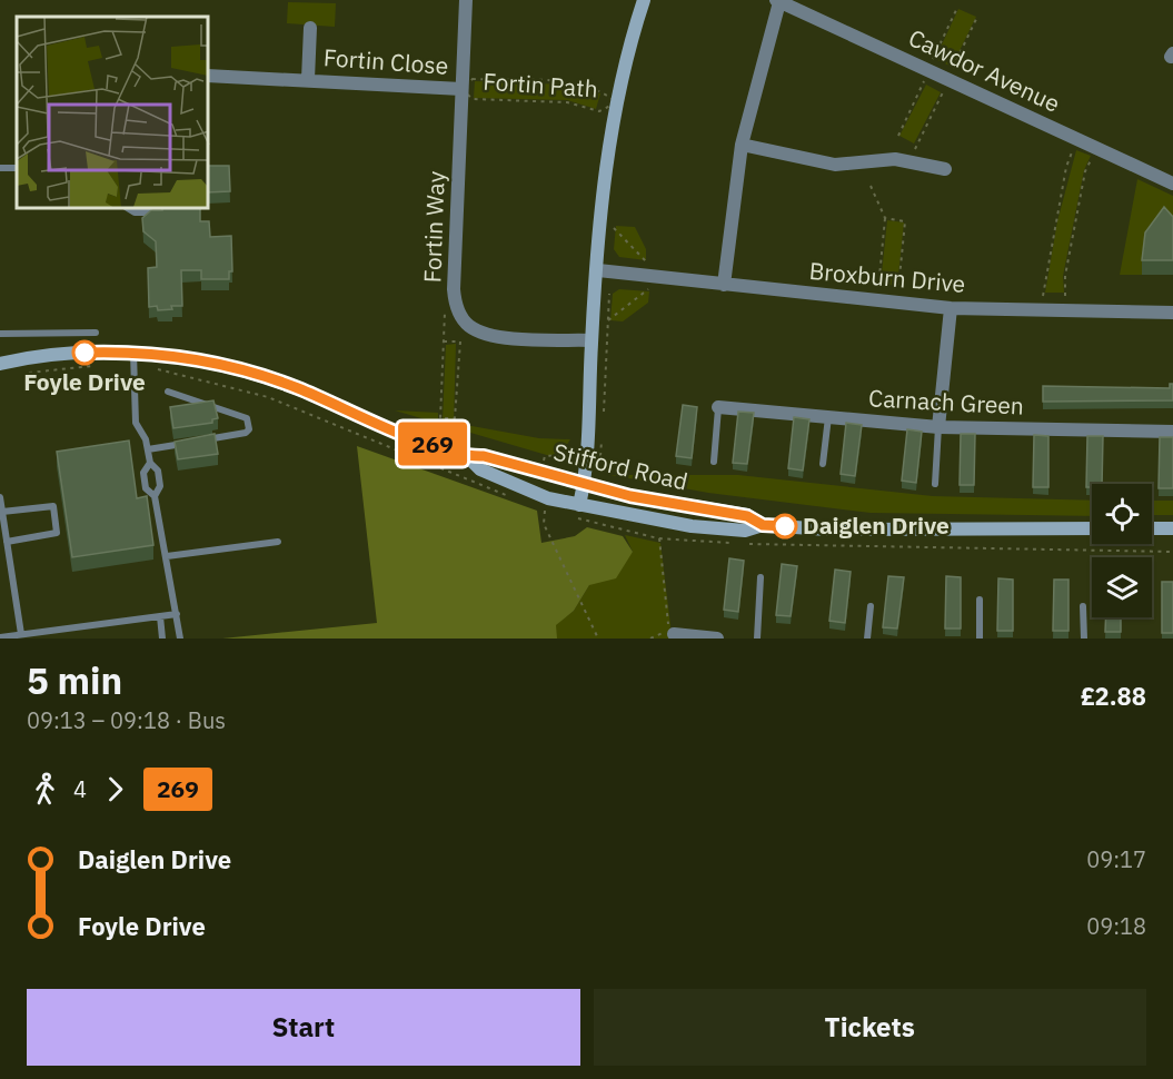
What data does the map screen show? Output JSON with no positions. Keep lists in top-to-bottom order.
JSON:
{
  "streets": {
    "main road": ["Stifford Road"],
    "street": [
      "Fortin Close",
      "Cawdor Avenue",
      "Fortin Way",
      "Broxburn Drive",
      "Carnach Green"
    ],
    "path": ["Fortin Path"]
  },
  "crossings": [
    ["Fortin Close", "Fortin Path"],
    ["Fortin Close", "Fortin Way"],
    ["Fortin Path", "Fortin Way"]
  ],
  "places": ["Foyle Drive", "Daiglen Drive"],
  "lines": ["bus line 269"],
  "page": {
    "on_map": "269",
    "heading": ["5 min", "09:13 – 09:18 · Bus", "£2.88"],
    "legs": ["4", "269"],
    "list": [
      {
        "name": "Daiglen Drive",
        "value": "09:17"
      },
      {
        "name": "Foyle Drive",
        "value": "09:18"
      }
    ],
    "buttons": ["Start", "Tickets"]
  }
}
